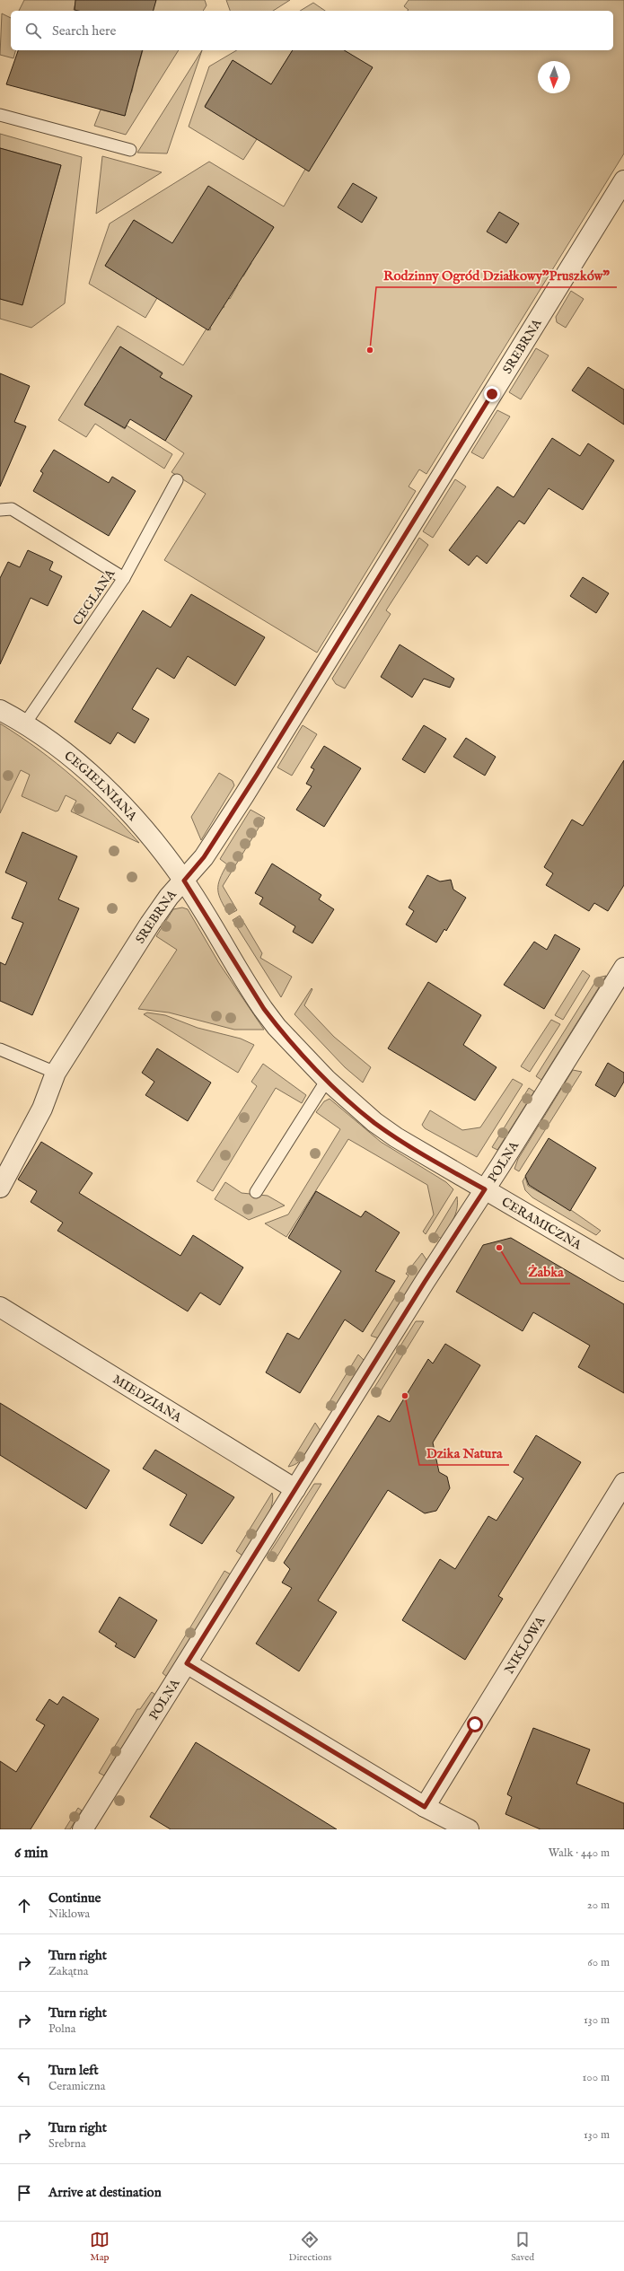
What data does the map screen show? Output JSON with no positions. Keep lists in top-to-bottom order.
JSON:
{
  "streets": {
    "street": [
      "SREBRNA",
      "CEGIELNIANA",
      "POLNA",
      "CERAMICZNA",
      "MIEDZIANA",
      "NIKLOWA"
    ],
    "lane": ["CEGLANA"]
  },
  "crossings": [
    ["SREBRNA", "CEGIELNIANA"],
    ["SREBRNA", "CERAMICZNA"],
    ["CEGLANA", "CEGIELNIANA"],
    ["CEGIELNIANA", "CERAMICZNA"],
    ["POLNA", "CERAMICZNA"],
    ["POLNA", "MIEDZIANA"]
  ],
  "places": ["Rodzinny Ogród Działkowy\"Pruszków\"", "Żabka", "Dzika Natura"],
  "north": "bottom",
  "page": {
    "search": "Search here",
    "heading": ["6 min", "Walk · 440 m"],
    "list": [
      ["Continue", "Niklowa", "20 m"],
      ["Turn right", "Zakątna", "60 m"],
      ["Turn right", "Polna", "130 m"],
      ["Turn left", "Ceramiczna", "100 m"],
      ["Turn right", "Srebrna", "130 m"],
      "Arrive at destination"
    ],
    "nav": ["Map", "Directions", "Saved"]
  }
}
